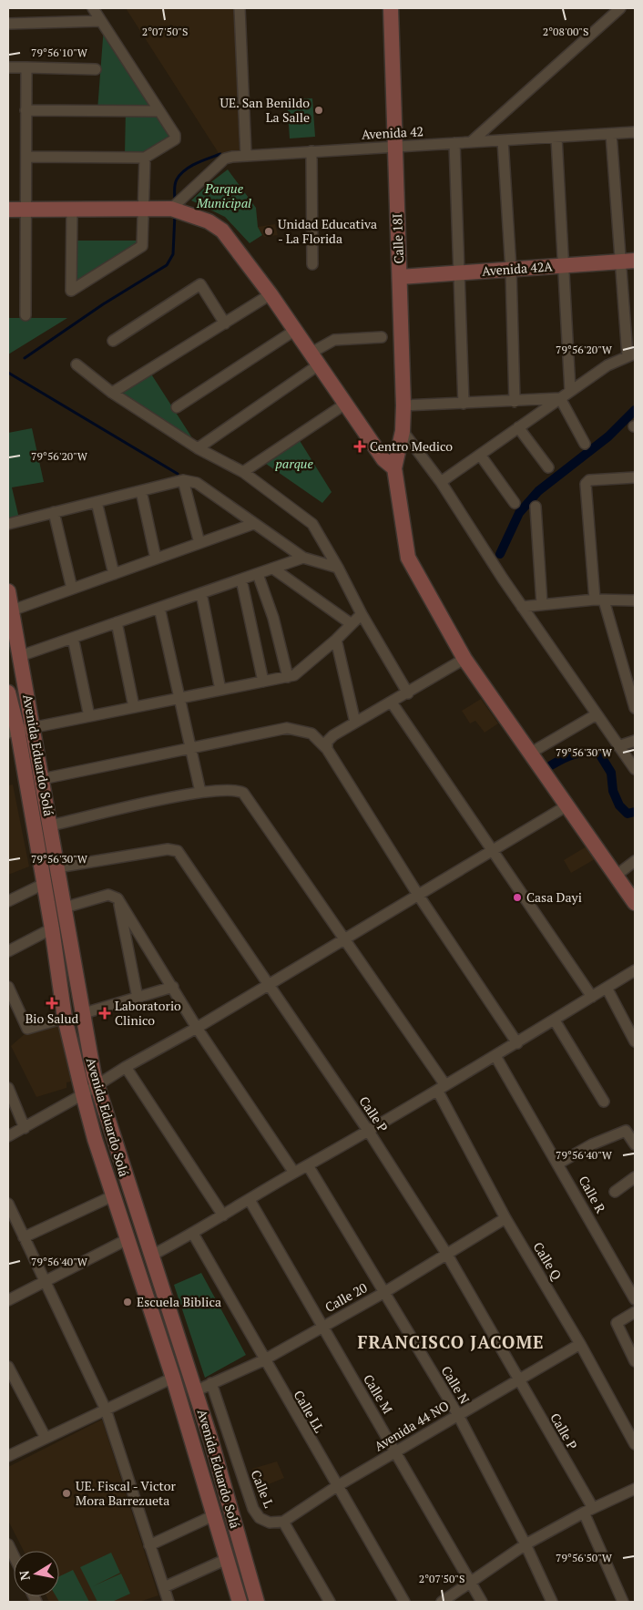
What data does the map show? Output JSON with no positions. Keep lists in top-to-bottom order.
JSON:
{
  "streets": {
    "main road": ["Calle 18I", "Avenida 42A", "Avenida Eduardo Solá"],
    "street": [
      "Avenida 42",
      "Calle P",
      "Calle R",
      "Calle Q",
      "Calle 20",
      "Calle N",
      "Calle M",
      "Calle LL",
      "Avenida 44 NO",
      "Calle L"
    ]
  },
  "crossings": [
    ["Avenida 42", "Calle 18I"],
    ["Calle 18I", "Avenida 42A"],
    ["Avenida Eduardo Solá", "Calle P"],
    ["Avenida Eduardo Solá", "Calle Q"],
    ["Avenida Eduardo Solá", "Calle 20"],
    ["Calle P", "Calle 20"],
    ["Calle P", "Avenida 44 NO"],
    ["Calle Q", "Calle 20"],
    ["Calle Q", "Avenida 44 NO"],
    ["Calle 20", "Calle N"],
    ["Calle 20", "Calle M"],
    ["Calle 20", "Calle LL"],
    ["Calle 20", "Calle L"],
    ["Calle N", "Avenida 44 NO"],
    ["Calle M", "Avenida 44 NO"],
    ["Calle LL", "Avenida 44 NO"],
    ["Avenida 44 NO", "Calle L"]
  ],
  "districts": ["FRANCISCO JACOME"],
  "parks": ["Parque Municipal", "parque"],
  "places": {
    "other": [
      "UE. San Benildo La Salle",
      "Unidad Educativa - La Florida",
      "Casa Dayi",
      "Escuela Biblica",
      "UE. Fiscal - Victor Mora Barrezueta"
    ],
    "health": ["Centro Medico", "Bio Salud", "Laboratorio Clinico"]
  },
  "north": "left",
  "coordinates": [
    "2°07'50\"S",
    "2°08'00\"S",
    "79°56'10\"W",
    "79°56'20\"W",
    "79°56'30\"W",
    "79°56'40\"W",
    "79°56'50\"W"
  ]
}
